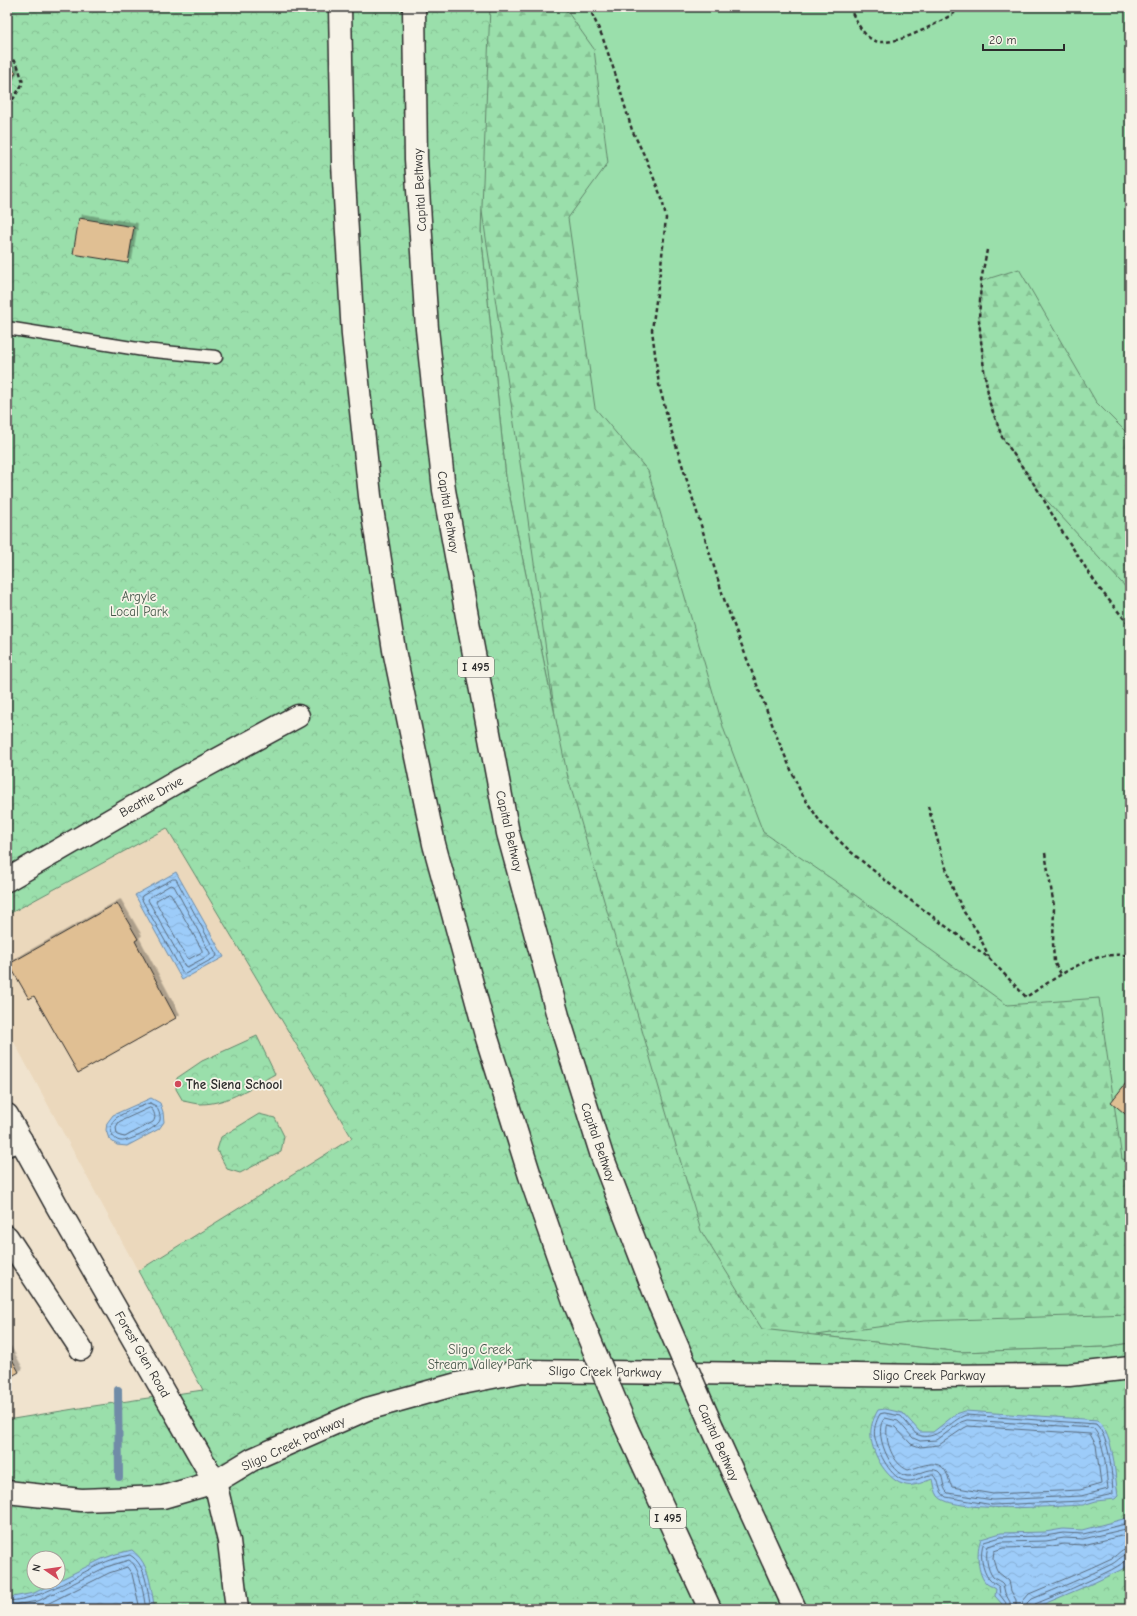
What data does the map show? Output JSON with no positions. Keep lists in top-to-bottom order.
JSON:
{
  "streets": {
    "main road": [
      "Capital Beltway",
      "I 495",
      "Beattie Drive",
      "Forest Glen Road",
      "Sligo Creek Parkway"
    ]
  },
  "crossings": [
    ["Forest Glen Road", "Sligo Creek Parkway"]
  ],
  "parks": ["Argyle Local Park", "Sligo Creek Stream Valley Park"],
  "places": ["The Siena School"],
  "scale_bar": "20 m",
  "north": "left"
}
